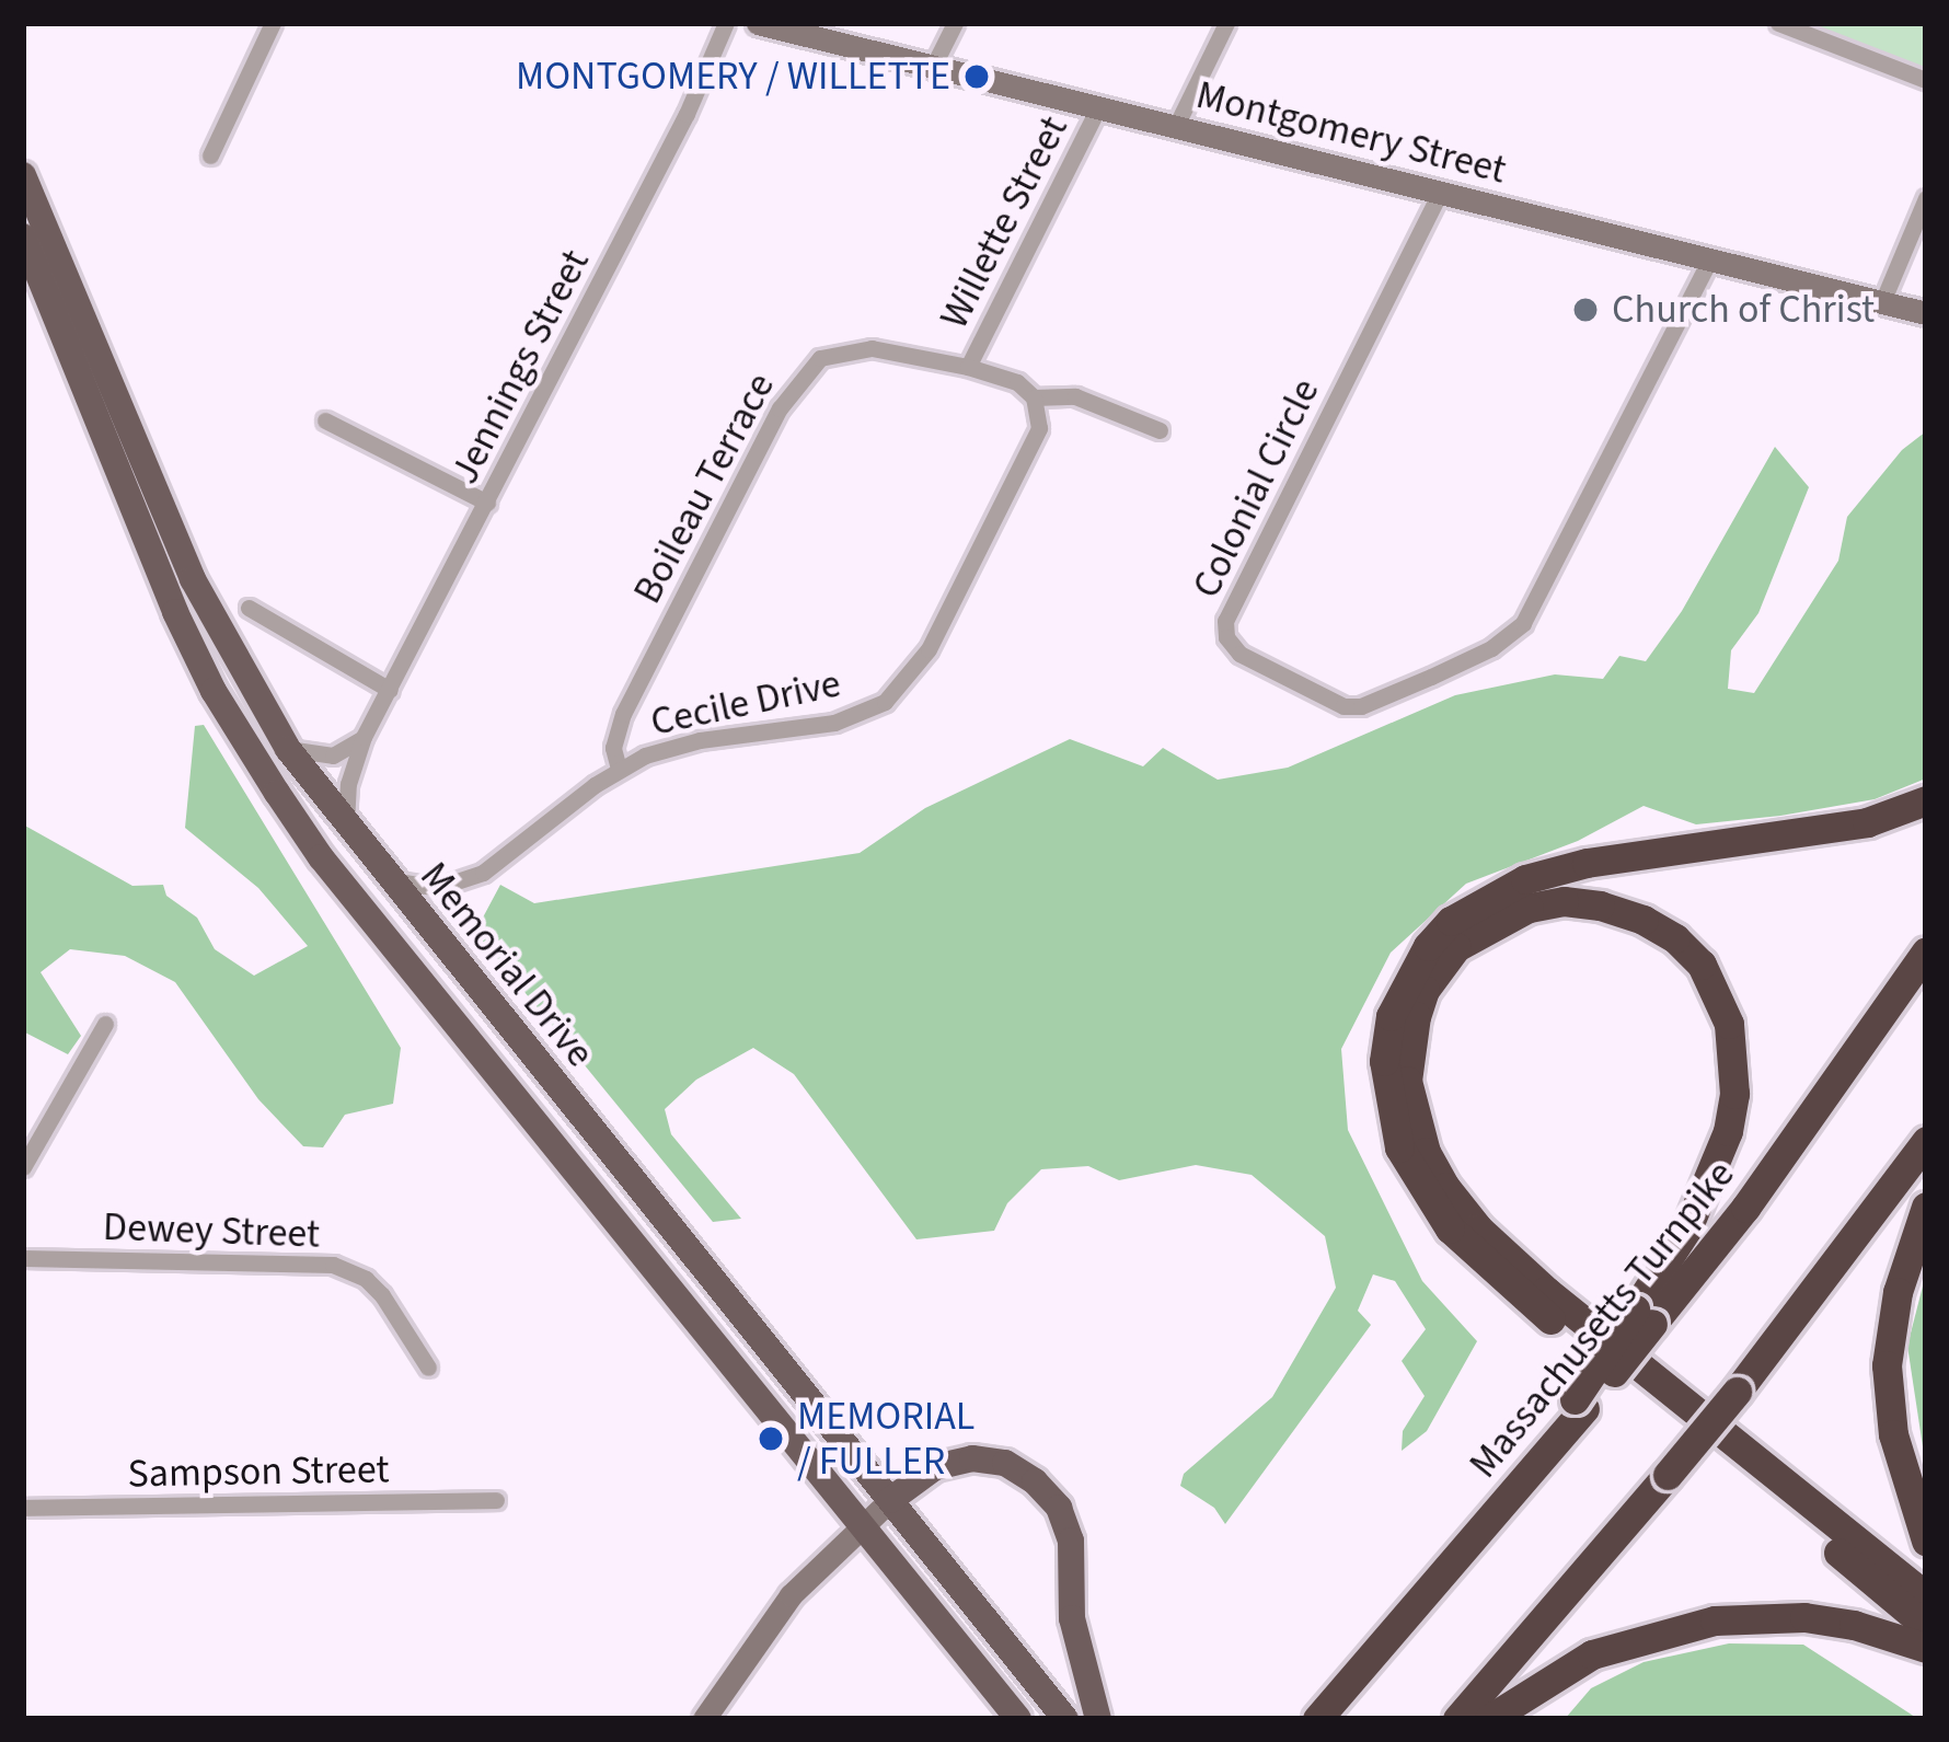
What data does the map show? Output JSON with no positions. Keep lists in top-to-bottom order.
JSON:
{
  "streets": {
    "highway": ["Massachusetts Turnpike"],
    "main road": ["Montgomery Street", "Memorial Drive"],
    "street": [
      "Willette Street",
      "Jennings Street",
      "Boileau Terrace",
      "Colonial Circle",
      "Cecile Drive",
      "Dewey Street",
      "Sampson Street"
    ]
  },
  "crossings": [
    ["Montgomery Street", "Willette Street"],
    ["Montgomery Street", "Colonial Circle"],
    ["Willette Street", "Boileau Terrace"],
    ["Jennings Street", "Memorial Drive"],
    ["Boileau Terrace", "Cecile Drive"],
    ["Cecile Drive", "Memorial Drive"]
  ],
  "places": ["MONTGOMERY / WILLETTE", "Church of Christ", "MEMORIAL / FULLER"]
}
